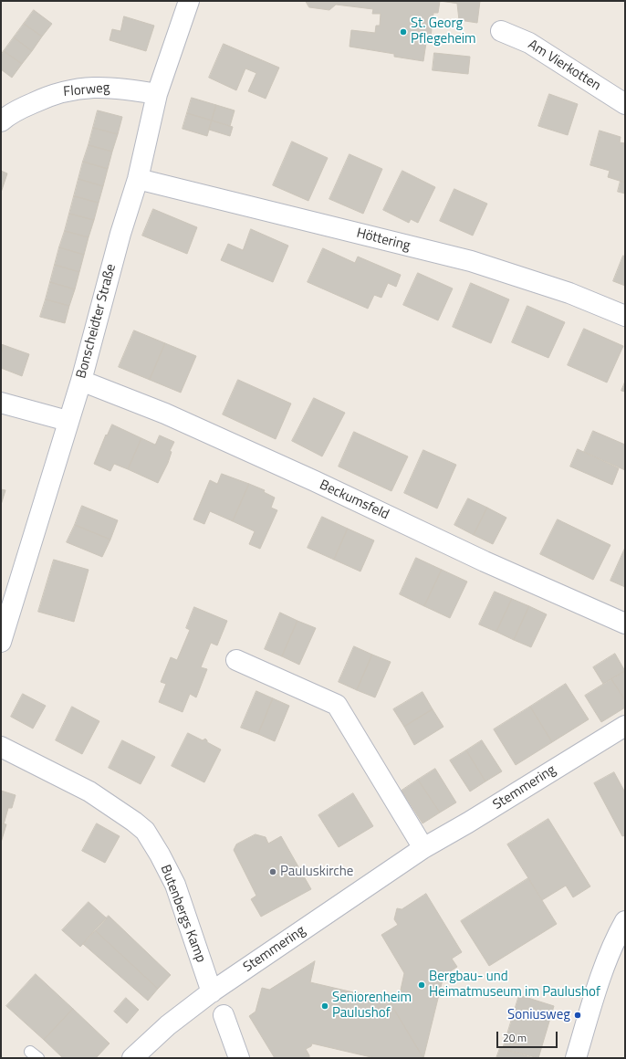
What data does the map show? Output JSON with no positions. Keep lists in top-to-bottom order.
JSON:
{
  "streets": {
    "street": [
      "Am Vierkotten",
      "Florweg",
      "Höttering",
      "Bonscheidter Straße",
      "Beckumsfeld",
      "Stemmering",
      "Butenbergs Kamp"
    ]
  },
  "crossings": [
    ["Florweg", "Bonscheidter Straße"],
    ["Höttering", "Bonscheidter Straße"],
    ["Bonscheidter Straße", "Beckumsfeld"],
    ["Stemmering", "Butenbergs Kamp"]
  ],
  "places": [
    "St. Georg Pflegeheim",
    "Pauluskirche",
    "Bergbau- und Heimatmuseum im Paulushof",
    "Seniorenheim Paulushof",
    "Soniusweg"
  ],
  "scale_bar": "20 m"
}
